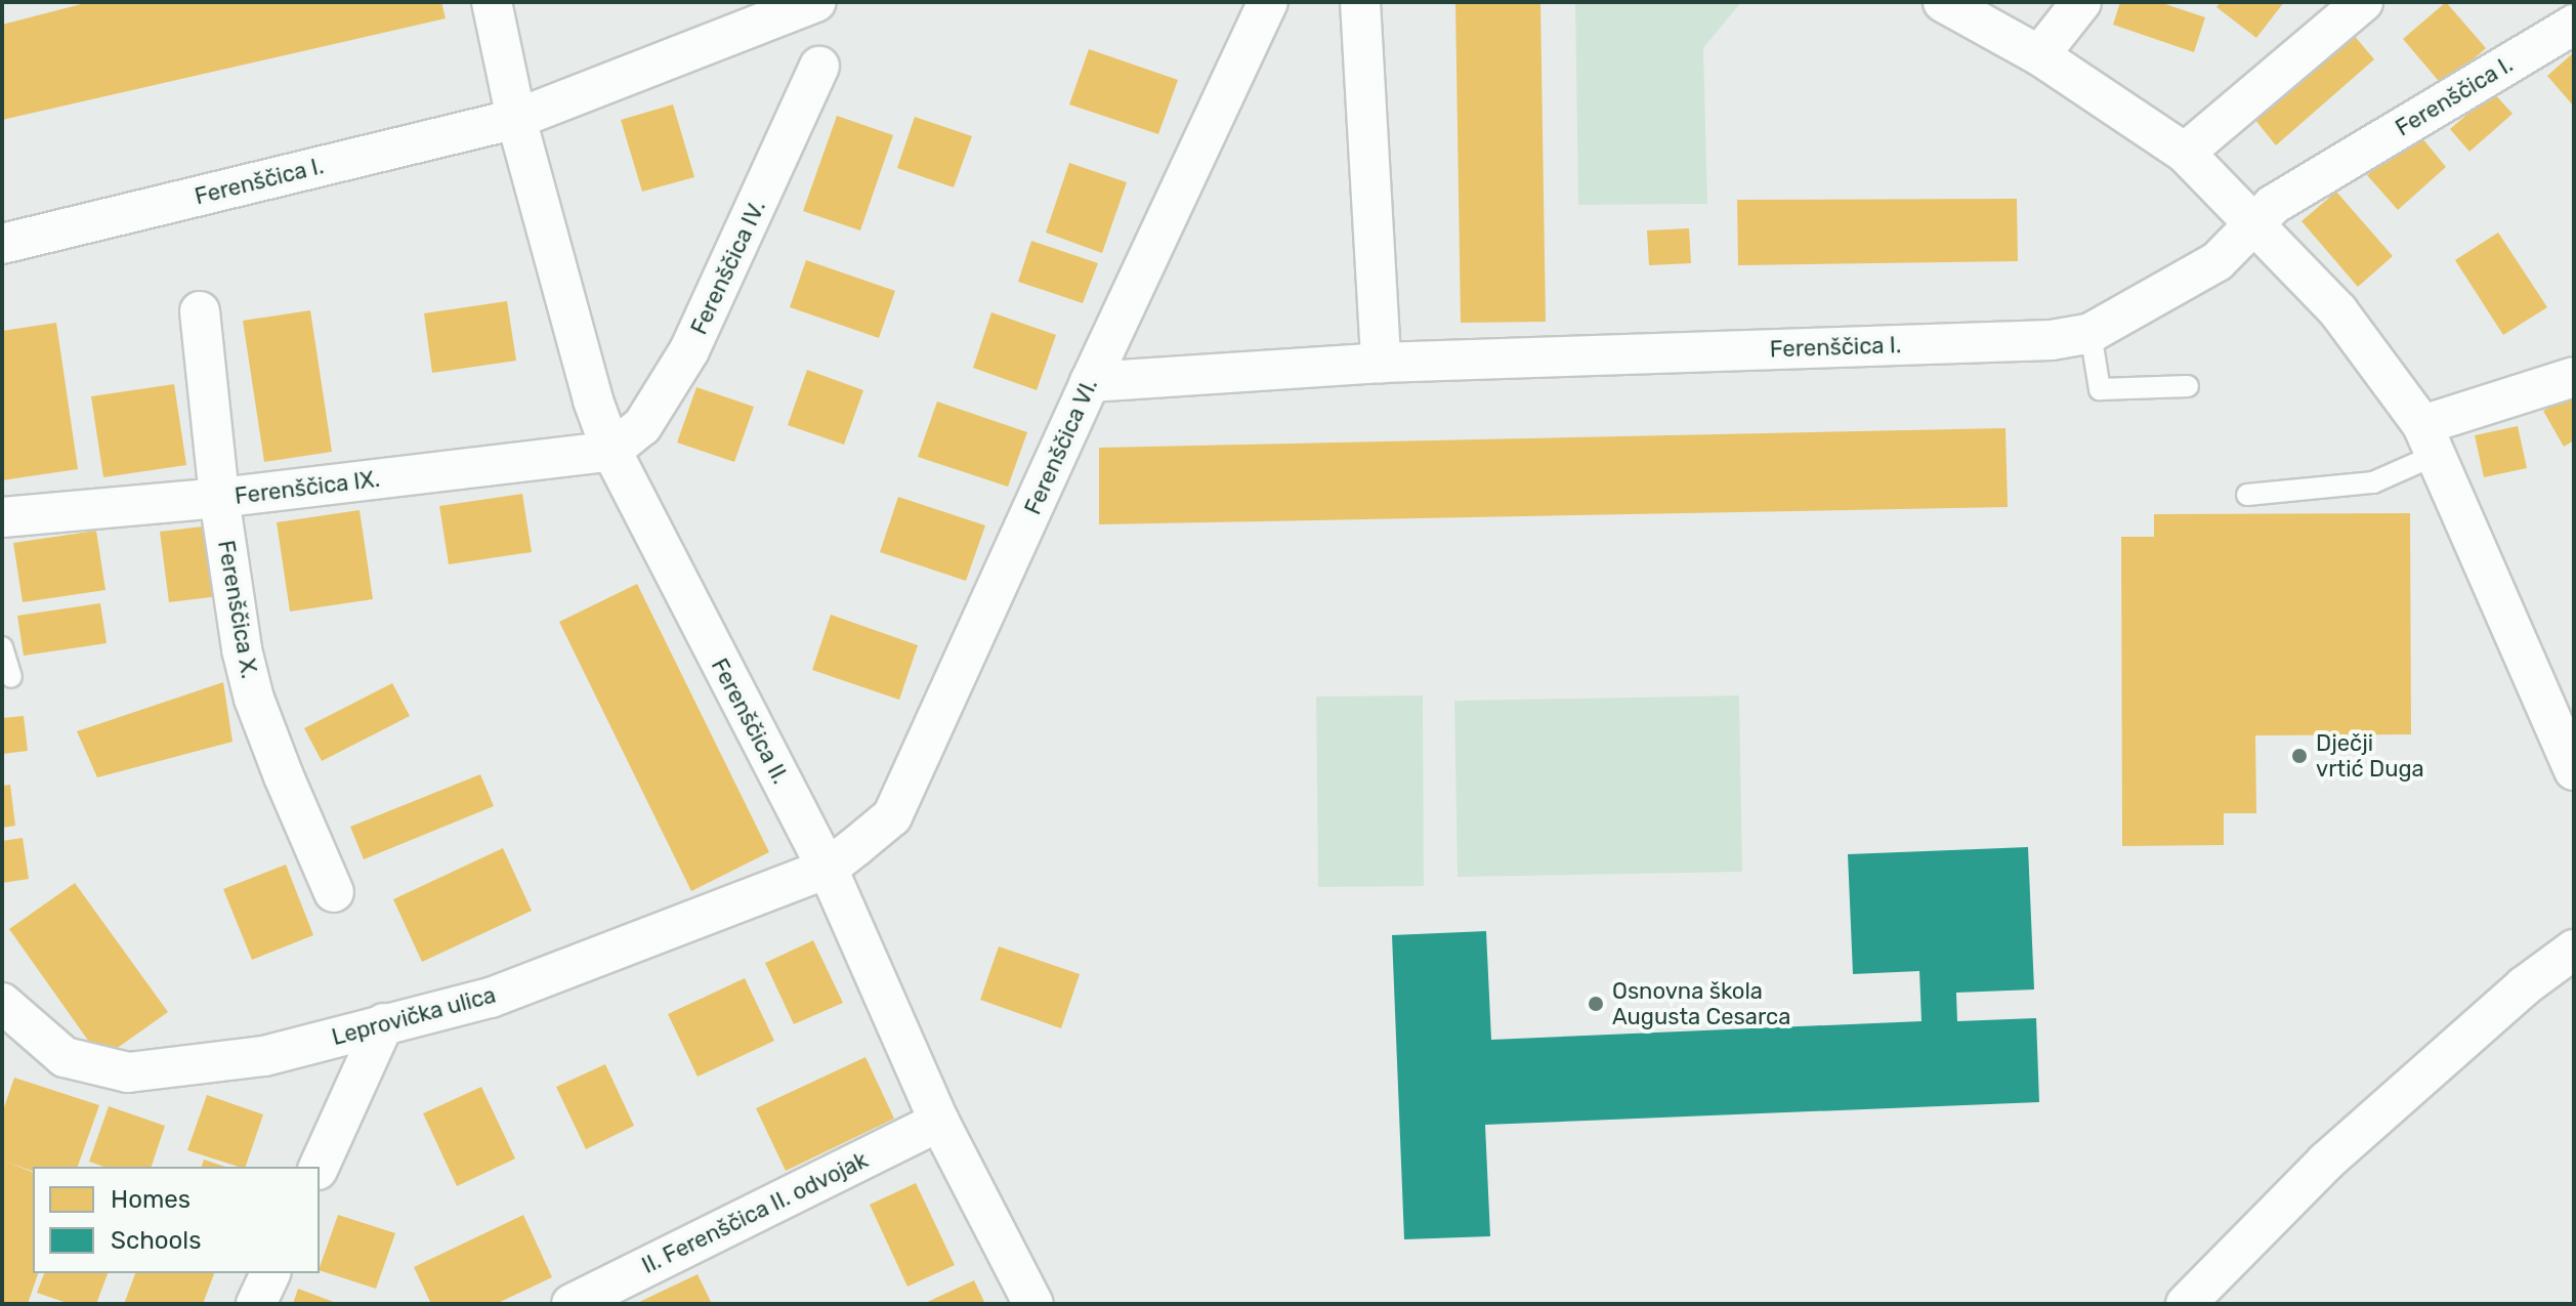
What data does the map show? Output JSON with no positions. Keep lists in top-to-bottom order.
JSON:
{
  "streets": {
    "street": [
      "Ferenščica I.",
      "Ferenščica IV.",
      "Ferenščica VI.",
      "Ferenščica IX.",
      "Ferenščica X.",
      "Ferenščica II.",
      "Leprovička ulica",
      "II. Ferenščica II. odvojak"
    ]
  },
  "crossings": [
    ["Ferenščica I.", "Ferenščica VI."],
    ["Ferenščica I.", "Ferenščica II."],
    ["Ferenščica IV.", "Ferenščica IX."],
    ["Ferenščica IV.", "Ferenščica II."],
    ["Ferenščica VI.", "Ferenščica II."],
    ["Ferenščica VI.", "Leprovička ulica"],
    ["Ferenščica IX.", "Ferenščica X."],
    ["Ferenščica IX.", "Ferenščica II."],
    ["Ferenščica II.", "Leprovička ulica"],
    ["Ferenščica II.", "II. Ferenščica II. odvojak"]
  ],
  "places": ["Dječji vrtić Duga", "Osnovna škola Augusta Cesarca"],
  "legend": ["Homes", "Schools"]
}
